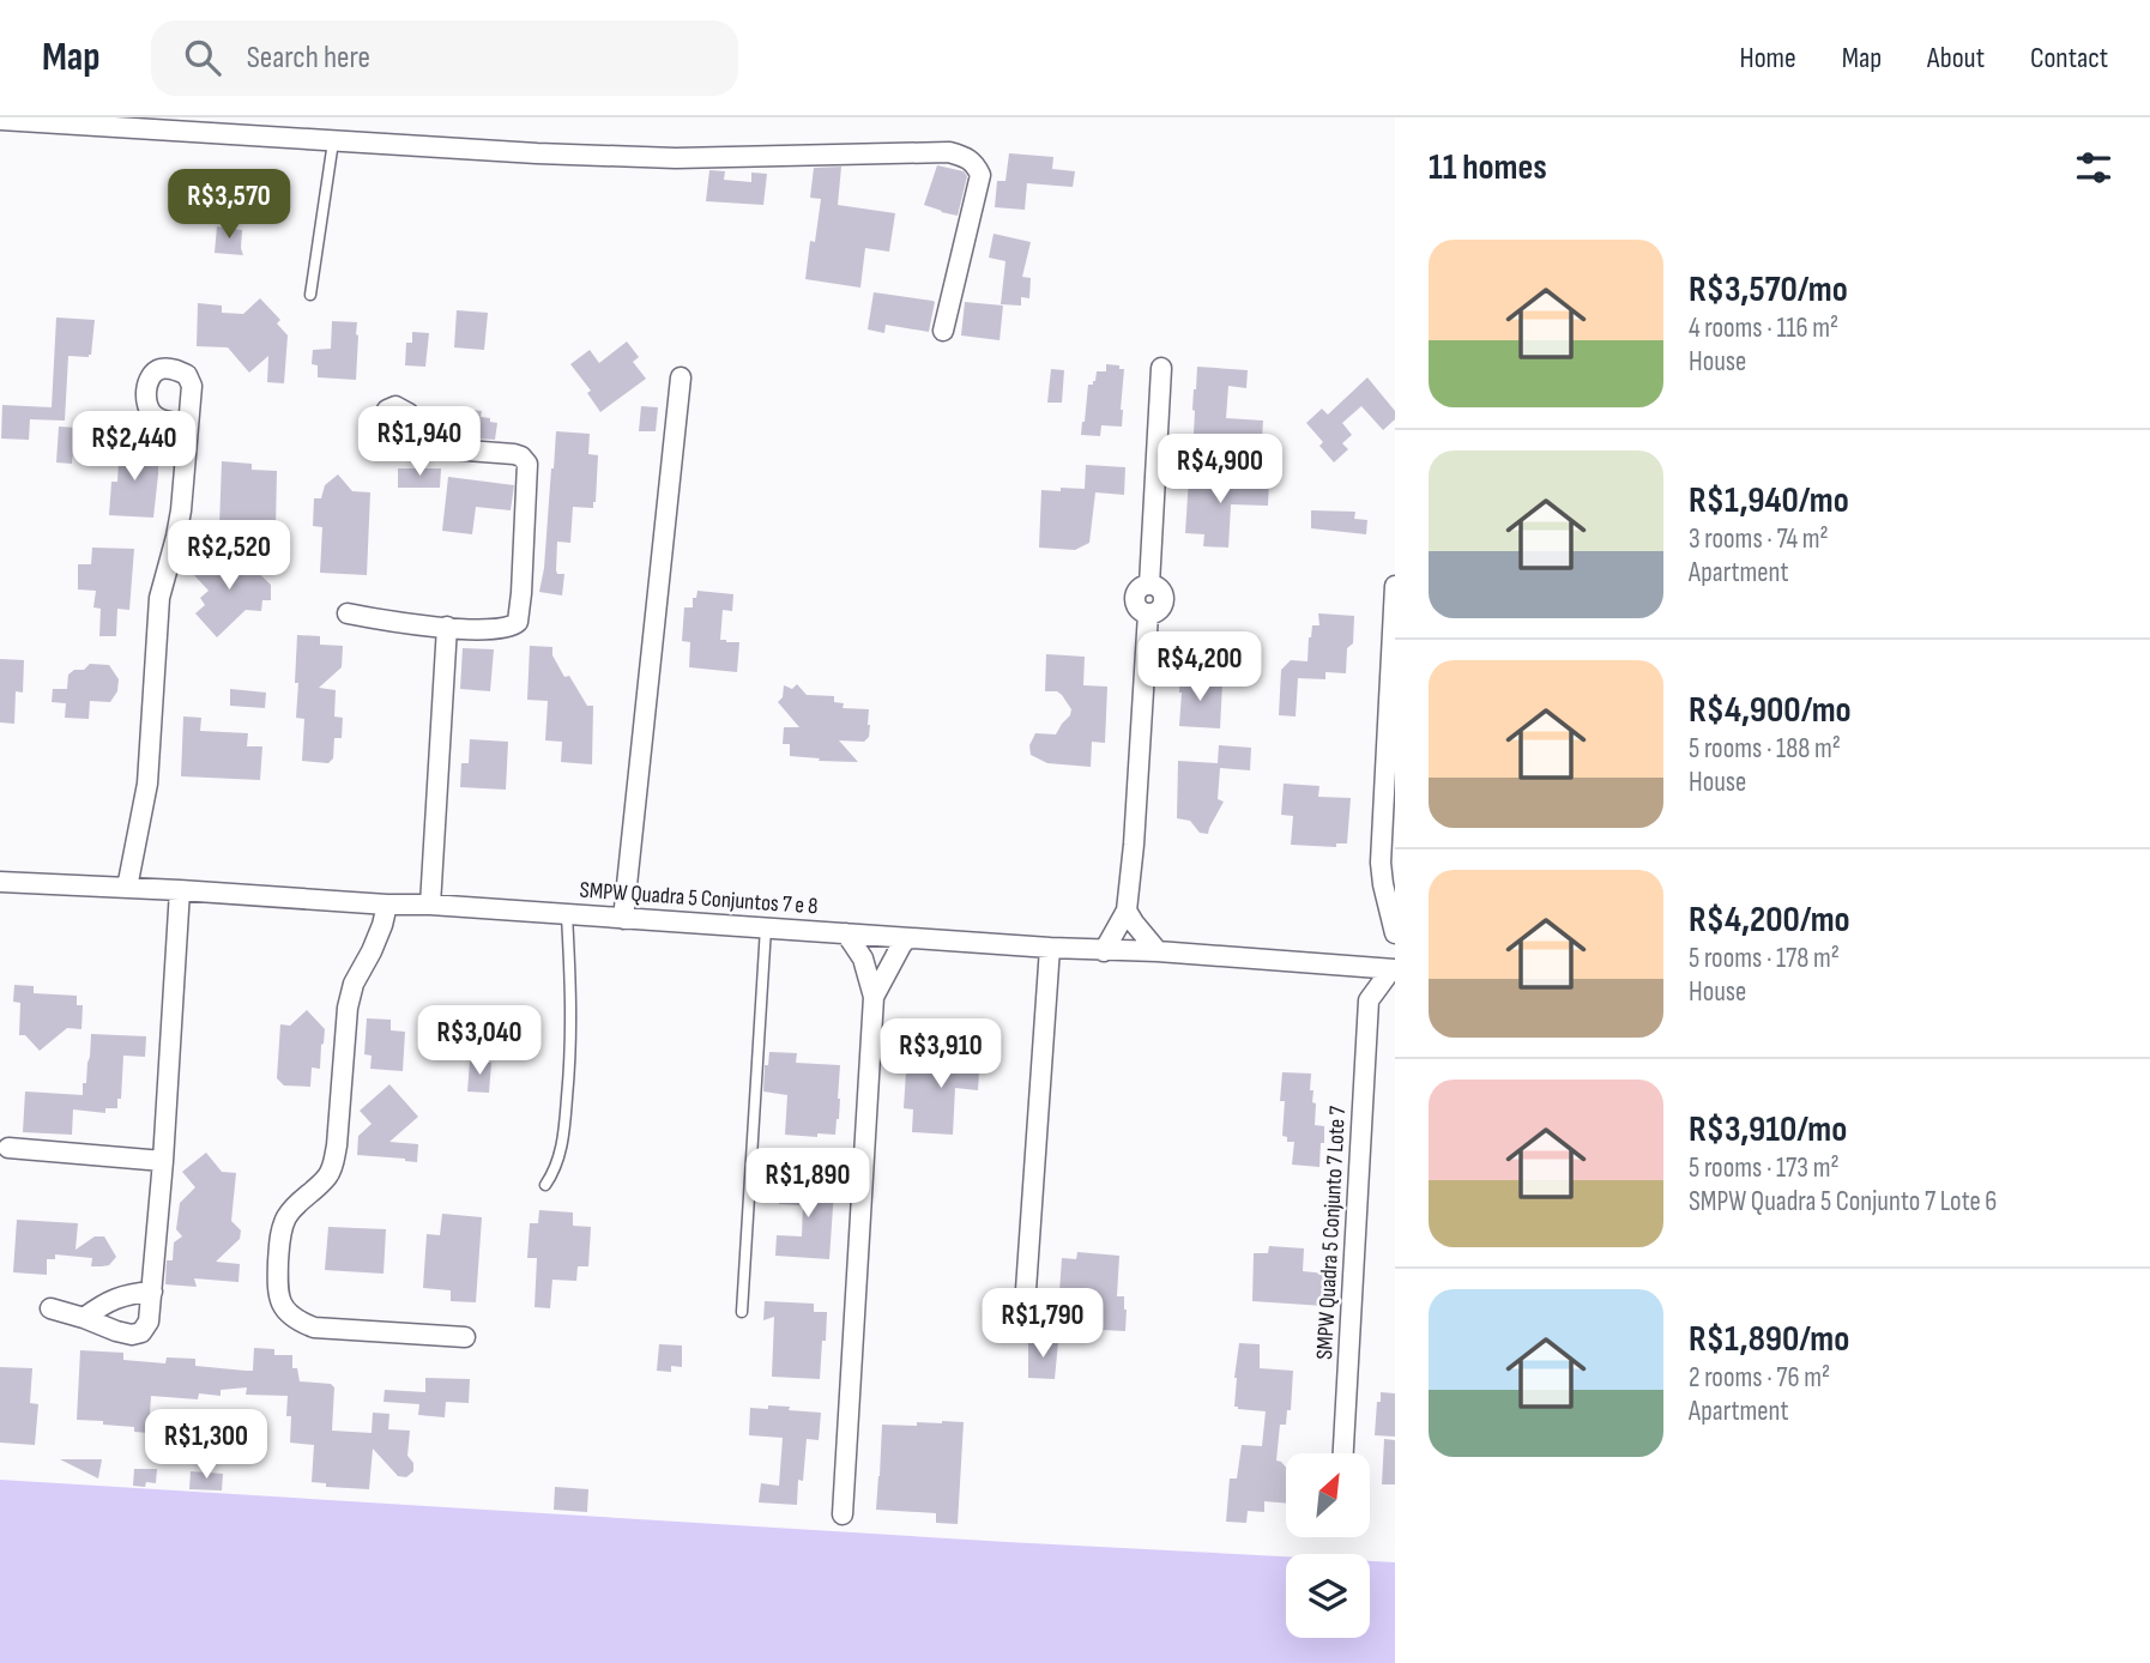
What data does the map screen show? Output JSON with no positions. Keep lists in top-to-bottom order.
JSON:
{
  "streets": {
    "street": ["SMPW Quadra 5 Conjuntos 7 e 8", "SMPW Quadra 5 Conjunto 7 Lote 7"]
  },
  "north": "top right",
  "page": {
    "header": "Map",
    "search": "Search here",
    "nav": [
      "Home",
      "Map",
      "About",
      "Contact"
    ],
    "heading": "11 homes",
    "price": [
      "R$3,570",
      "R$1,940",
      "R$2,440",
      "R$4,900",
      "R$2,520",
      "R$4,200",
      "R$3,040",
      "R$3,910",
      "R$1,890",
      "R$1,790",
      "R$1,300"
    ],
    "list": [
      {
        "name": "R$3,570/mo",
        "note": "4 rooms · 116 m² · House"
      },
      {
        "name": "R$1,940/mo",
        "note": "3 rooms · 74 m² · Apartment"
      },
      {
        "name": "R$4,900/mo",
        "note": "5 rooms · 188 m² · House"
      },
      {
        "name": "R$4,200/mo",
        "note": "5 rooms · 178 m² · House"
      },
      {
        "name": "R$3,910/mo",
        "note": "5 rooms · 173 m² · SMPW Quadra 5 Conjunto 7 Lote 6"
      },
      {
        "name": "R$1,890/mo",
        "note": "2 rooms · 76 m² · Apartment"
      }
    ]
  }
}
